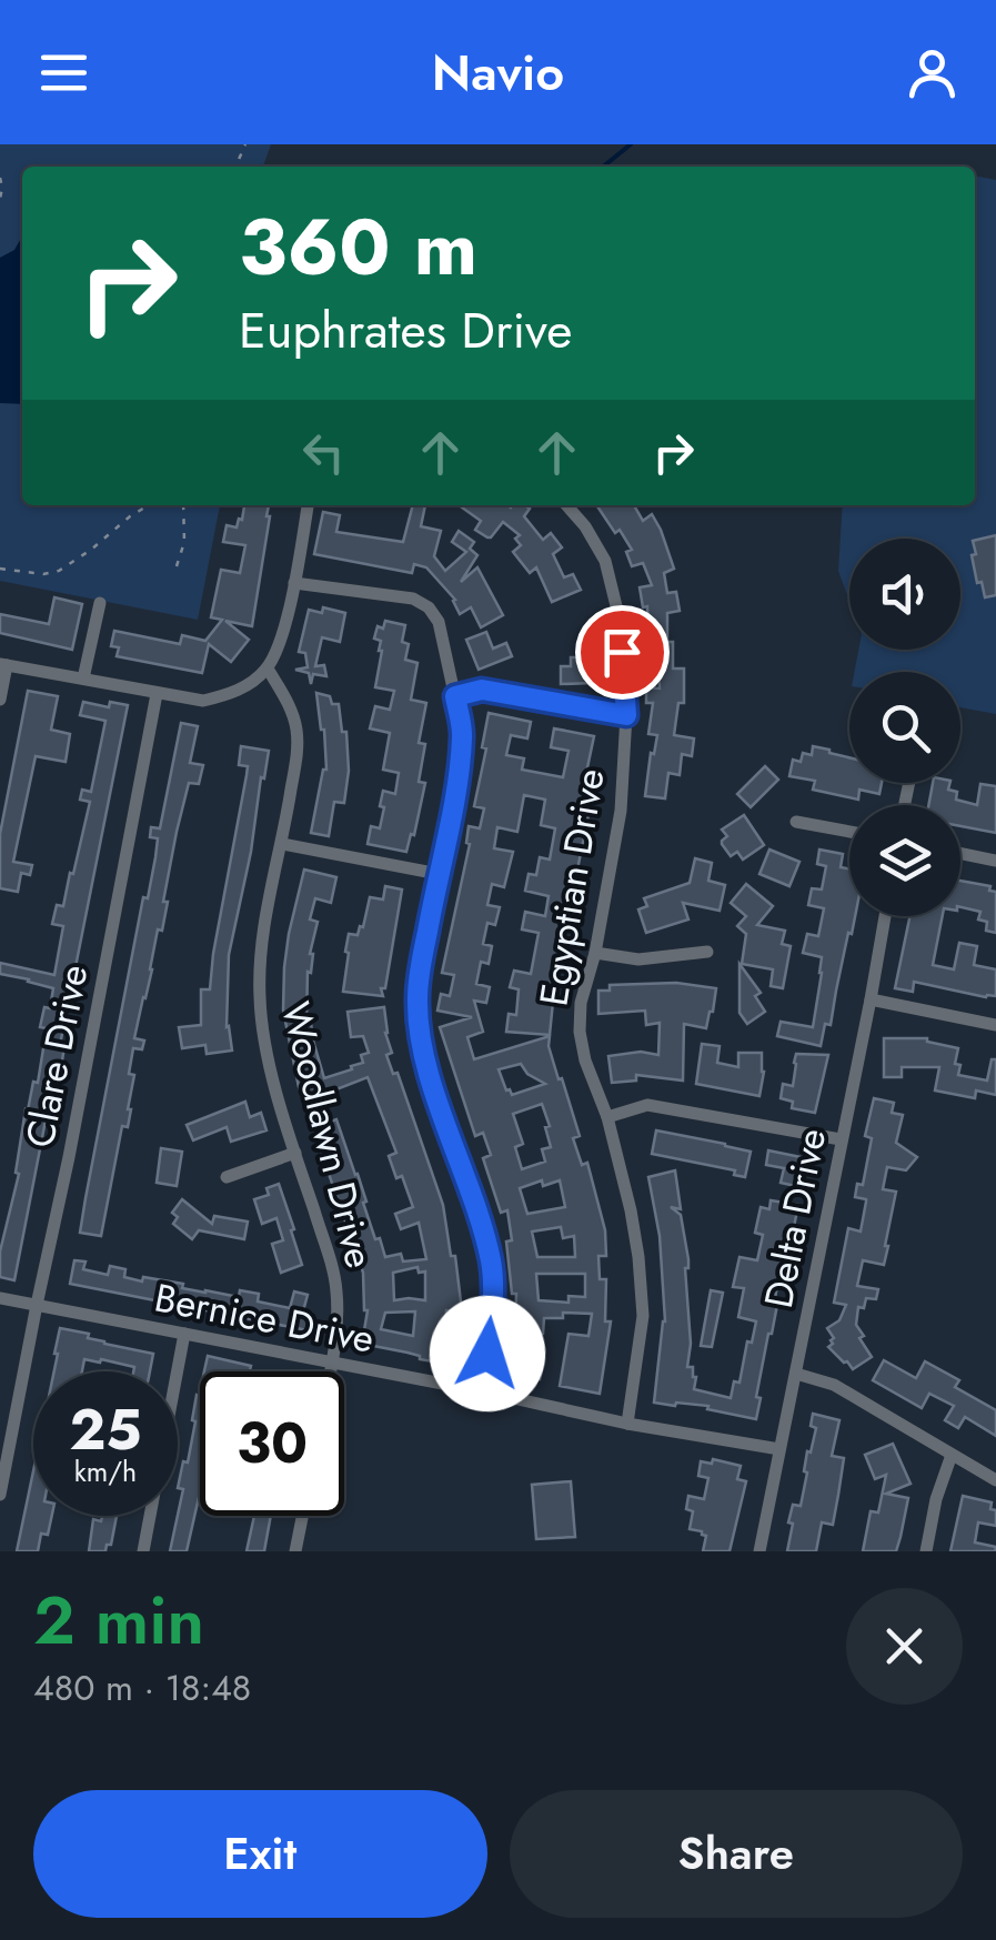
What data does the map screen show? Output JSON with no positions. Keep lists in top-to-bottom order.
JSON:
{
  "streets": {
    "street": [
      "Egyptian Drive",
      "Clare Drive",
      "Woodlawn Drive",
      "Delta Drive",
      "Bernice Drive"
    ]
  },
  "crossings": [
    ["Egyptian Drive", "Bernice Drive"],
    ["Clare Drive", "Bernice Drive"],
    ["Woodlawn Drive", "Bernice Drive"],
    ["Delta Drive", "Bernice Drive"]
  ],
  "page": {
    "header": "Navio",
    "turn": ["360 m", "Euphrates Drive"],
    "speed": "25 km/h",
    "limit": "30",
    "heading": ["2 min", "480 m · 18:48"],
    "buttons": ["Exit", "Share"]
  }
}
